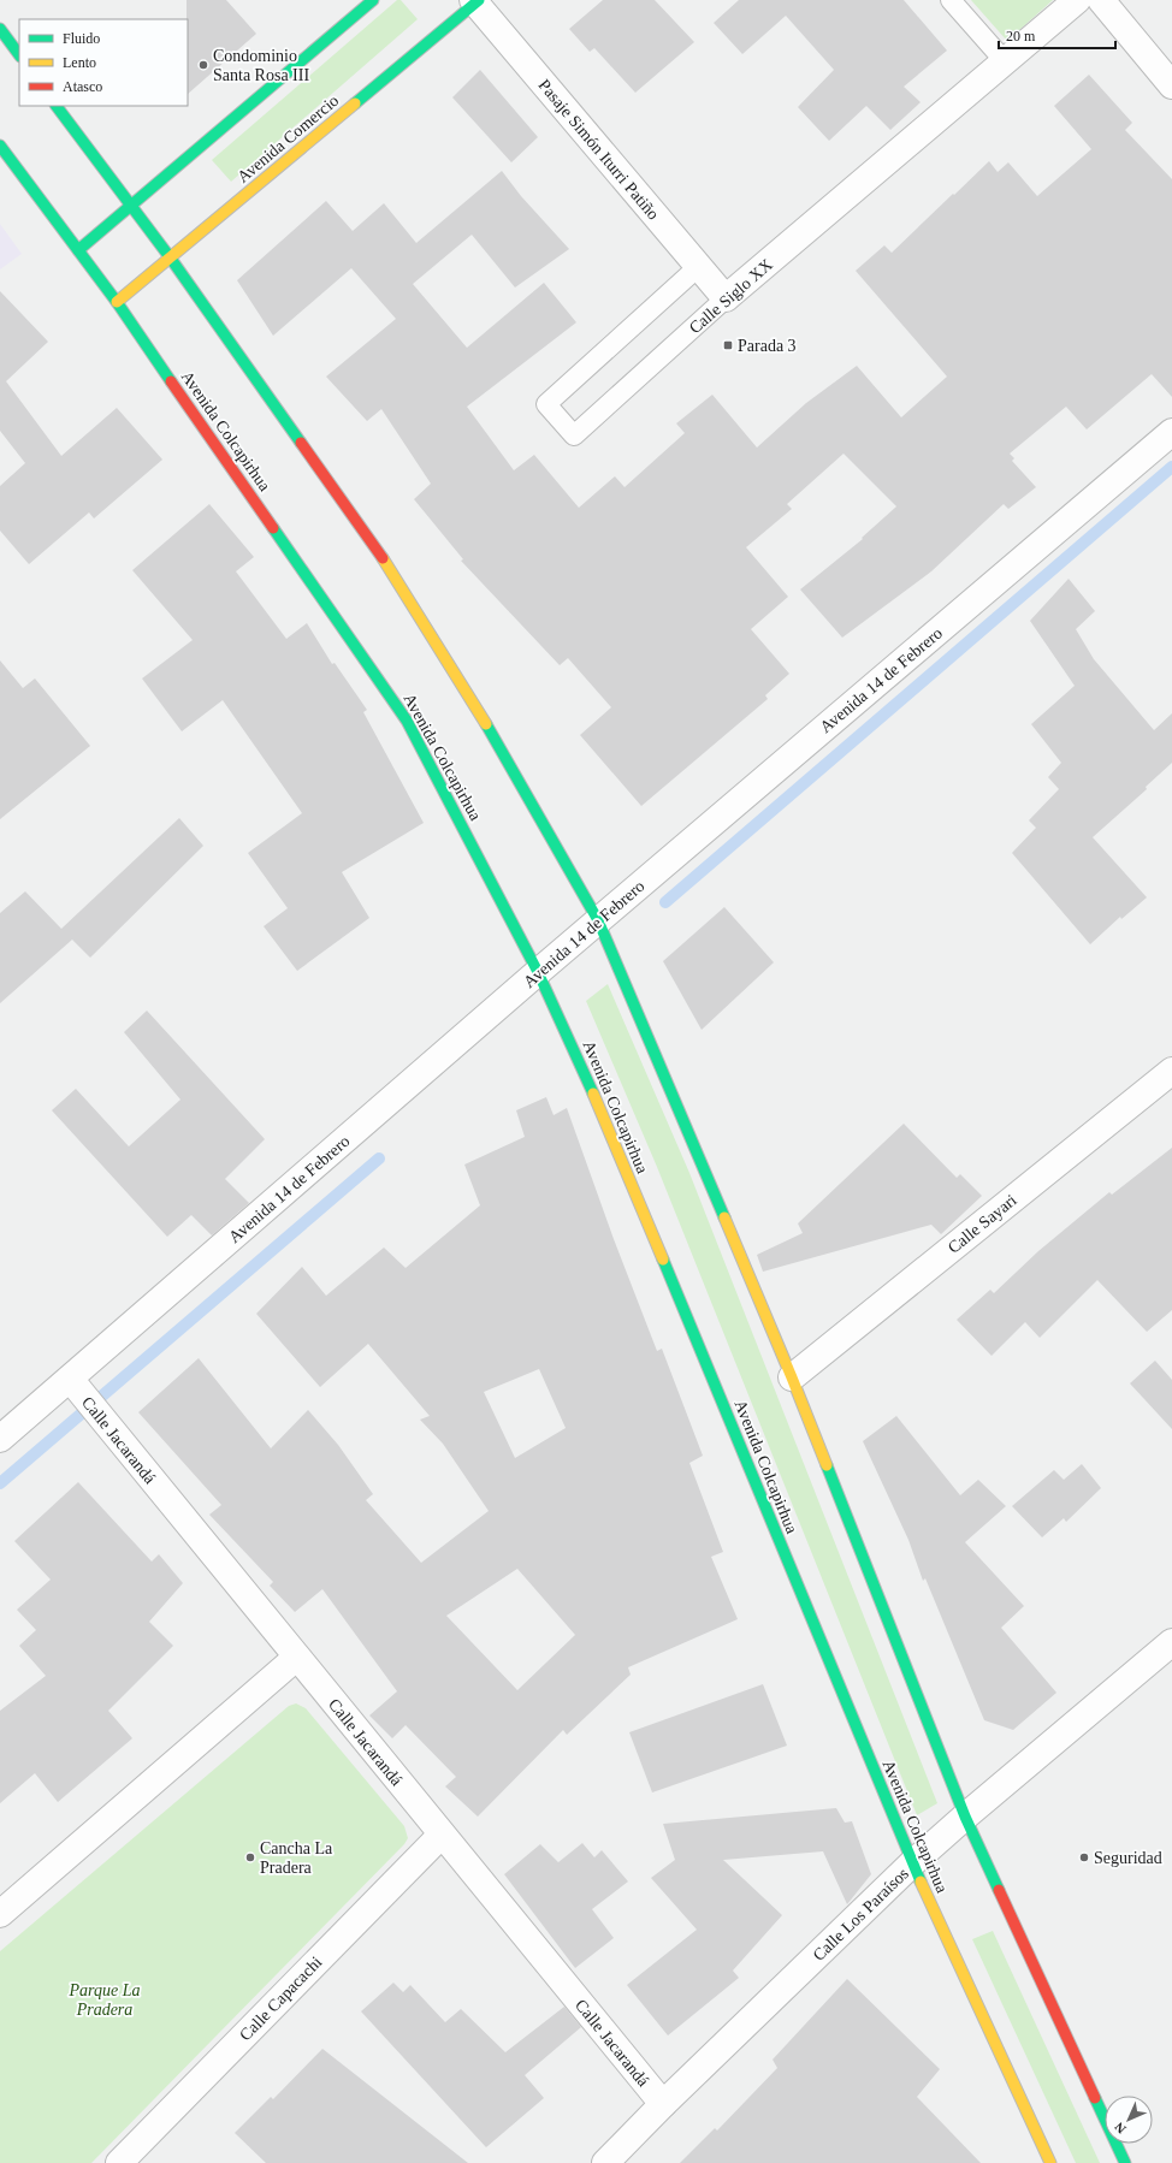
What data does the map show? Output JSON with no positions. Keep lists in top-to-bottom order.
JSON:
{
  "streets": {
    "main road": ["Avenida Comercio", "Avenida Colcapirhua"],
    "street": [
      "Pasaje Simón Iturri Patiño",
      "Calle Siglo XX",
      "Avenida 14 de Febrero",
      "Calle Sayari",
      "Calle Jacarandá",
      "Calle Los Paraísos",
      "Calle Capacachi"
    ]
  },
  "crossings": [
    ["Avenida Comercio", "Pasaje Simón Iturri Patiño"],
    ["Avenida Comercio", "Avenida Colcapirhua"],
    ["Pasaje Simón Iturri Patiño", "Calle Siglo XX"],
    ["Avenida Colcapirhua", "Avenida 14 de Febrero"],
    ["Avenida Colcapirhua", "Calle Los Paraísos"],
    ["Avenida 14 de Febrero", "Calle Jacarandá"],
    ["Calle Jacarandá", "Calle Los Paraísos"],
    ["Calle Jacarandá", "Calle Capacachi"]
  ],
  "parks": ["Parque La Pradera"],
  "places": {
    "other": ["Condominio Santa Rosa III", "Cancha La Pradera", "Seguridad"],
    "transit": ["Parada 3"]
  },
  "legend": ["Fluido", "Lento", "Atasco"],
  "scale_bar": "20 m",
  "north": "bottom left"
}
